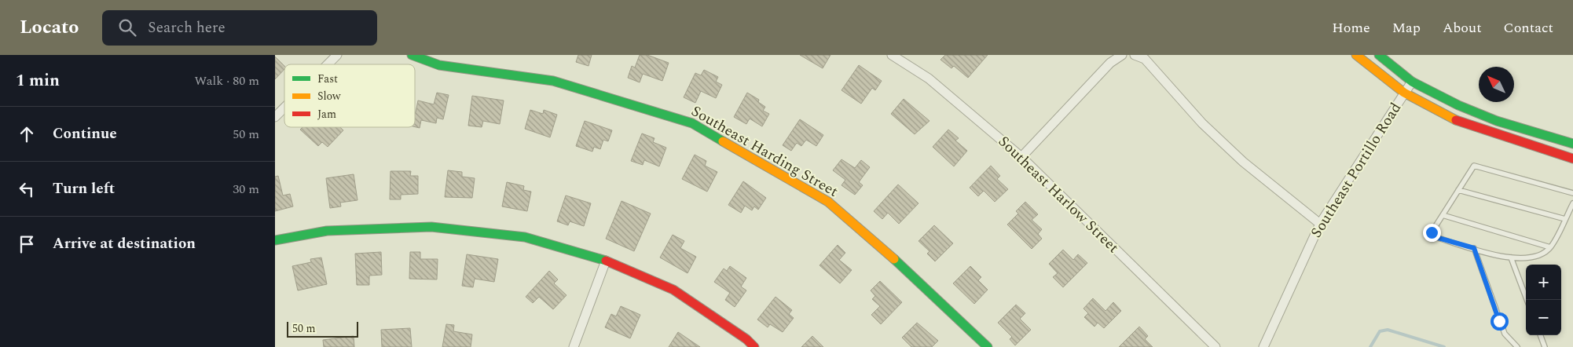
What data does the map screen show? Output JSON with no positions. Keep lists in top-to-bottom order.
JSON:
{
  "streets": {
    "street": ["Southeast Harding Street", "Southeast Portillo Road", "Southeast Harlow Street"]
  },
  "legend": ["Fast", "Slow", "Jam"],
  "scale_bar": "50 m",
  "north": "top left",
  "page": {
    "header": "Locato",
    "search": "Search here",
    "nav": [
      "Home",
      "Map",
      "About",
      "Contact"
    ],
    "heading": ["1 min", "Walk · 80 m"],
    "list": [
      ["Continue", "50 m"],
      ["Turn left", "30 m"],
      "Arrive at destination"
    ],
    "map_buttons": ["+", "−"],
    "scale": "50 m"
  }
}
